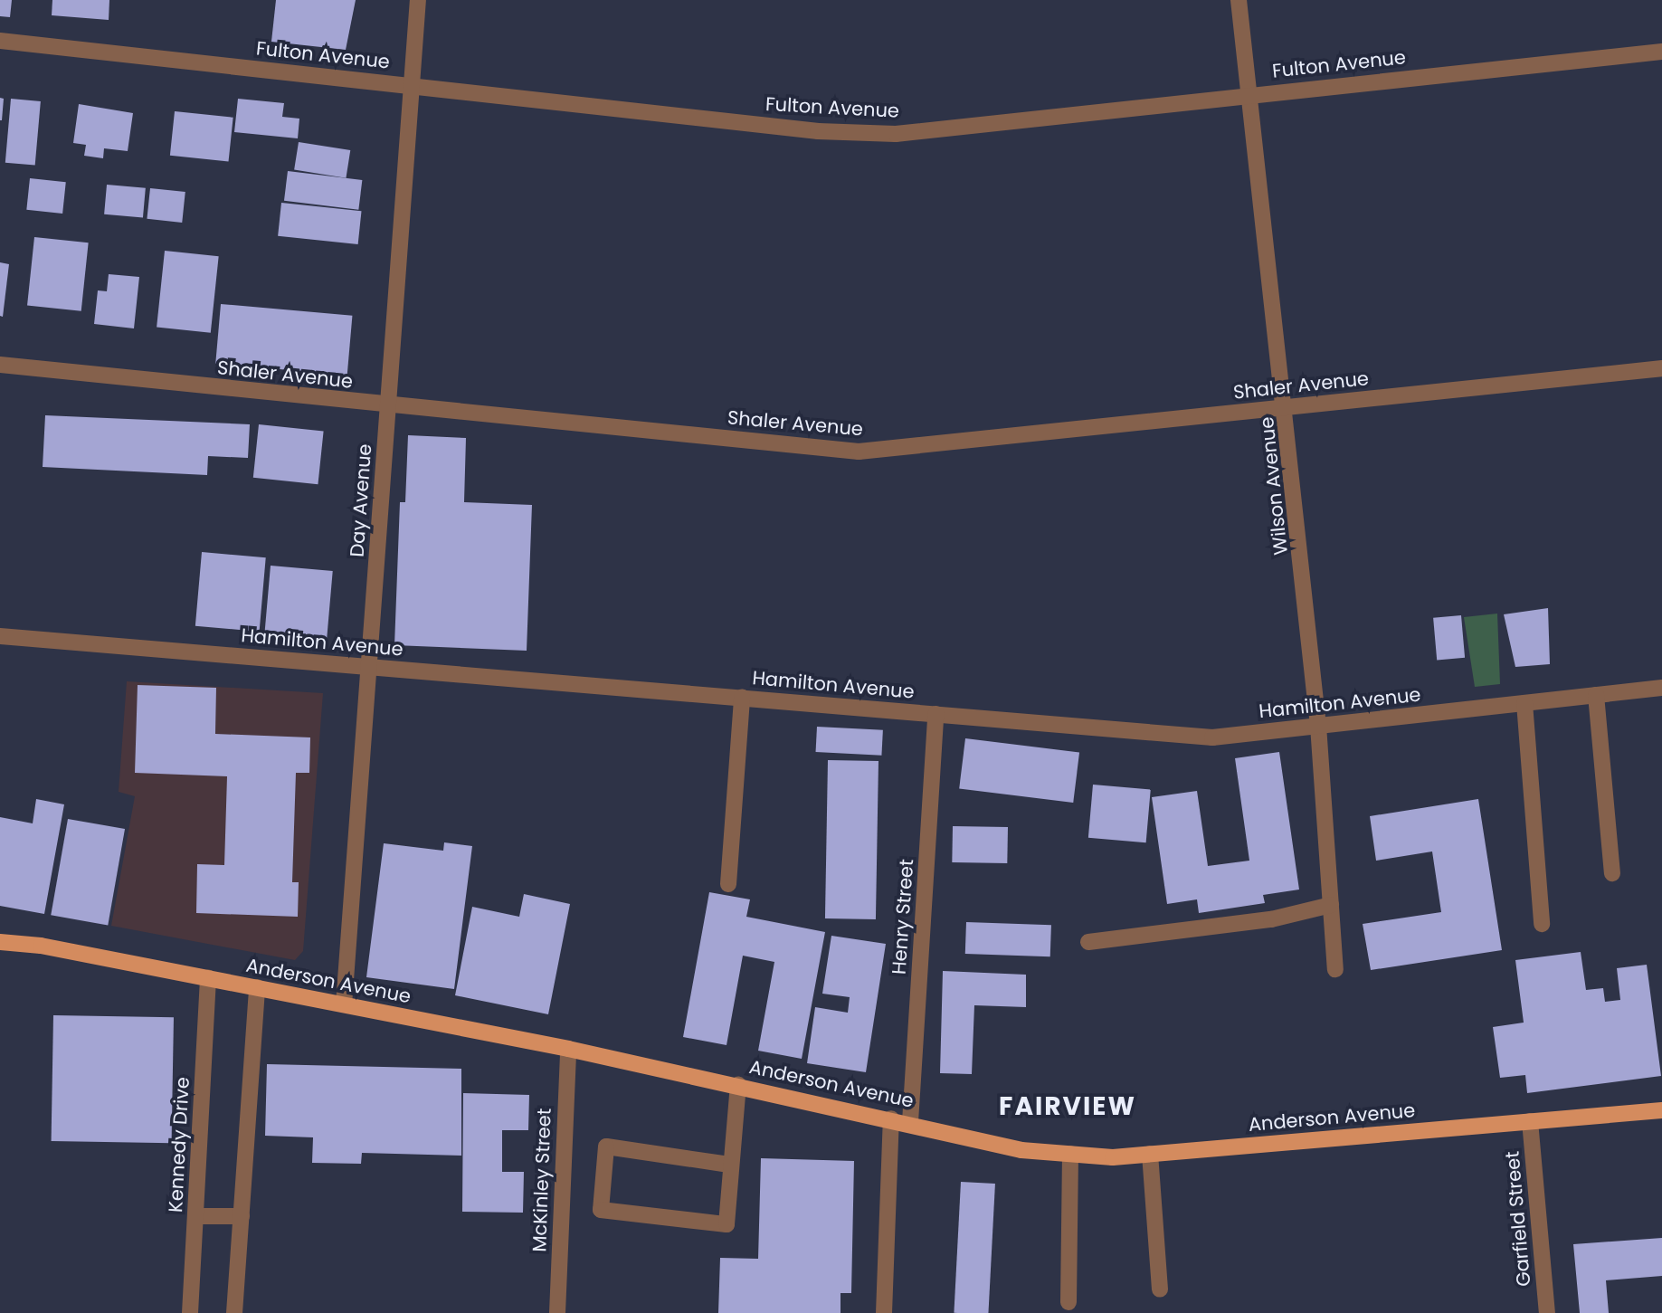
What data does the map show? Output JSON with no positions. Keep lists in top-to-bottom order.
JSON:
{
  "streets": {
    "main road": ["Anderson Avenue"],
    "street": [
      "Fulton Avenue",
      "Shaler Avenue",
      "Wilson Avenue",
      "Day Avenue",
      "Hamilton Avenue",
      "Henry Street",
      "Kennedy Drive",
      "McKinley Street",
      "Garfield Street"
    ]
  },
  "crossings": [
    ["Fulton Avenue", "Wilson Avenue"],
    ["Fulton Avenue", "Day Avenue"],
    ["Shaler Avenue", "Wilson Avenue"],
    ["Shaler Avenue", "Day Avenue"],
    ["Wilson Avenue", "Hamilton Avenue"],
    ["Day Avenue", "Hamilton Avenue"],
    ["Day Avenue", "Anderson Avenue"],
    ["Hamilton Avenue", "Henry Street"],
    ["Henry Street", "Anderson Avenue"],
    ["Anderson Avenue", "Kennedy Drive"],
    ["Anderson Avenue", "McKinley Street"],
    ["Anderson Avenue", "Garfield Street"]
  ],
  "districts": ["FAIRVIEW"]
}
